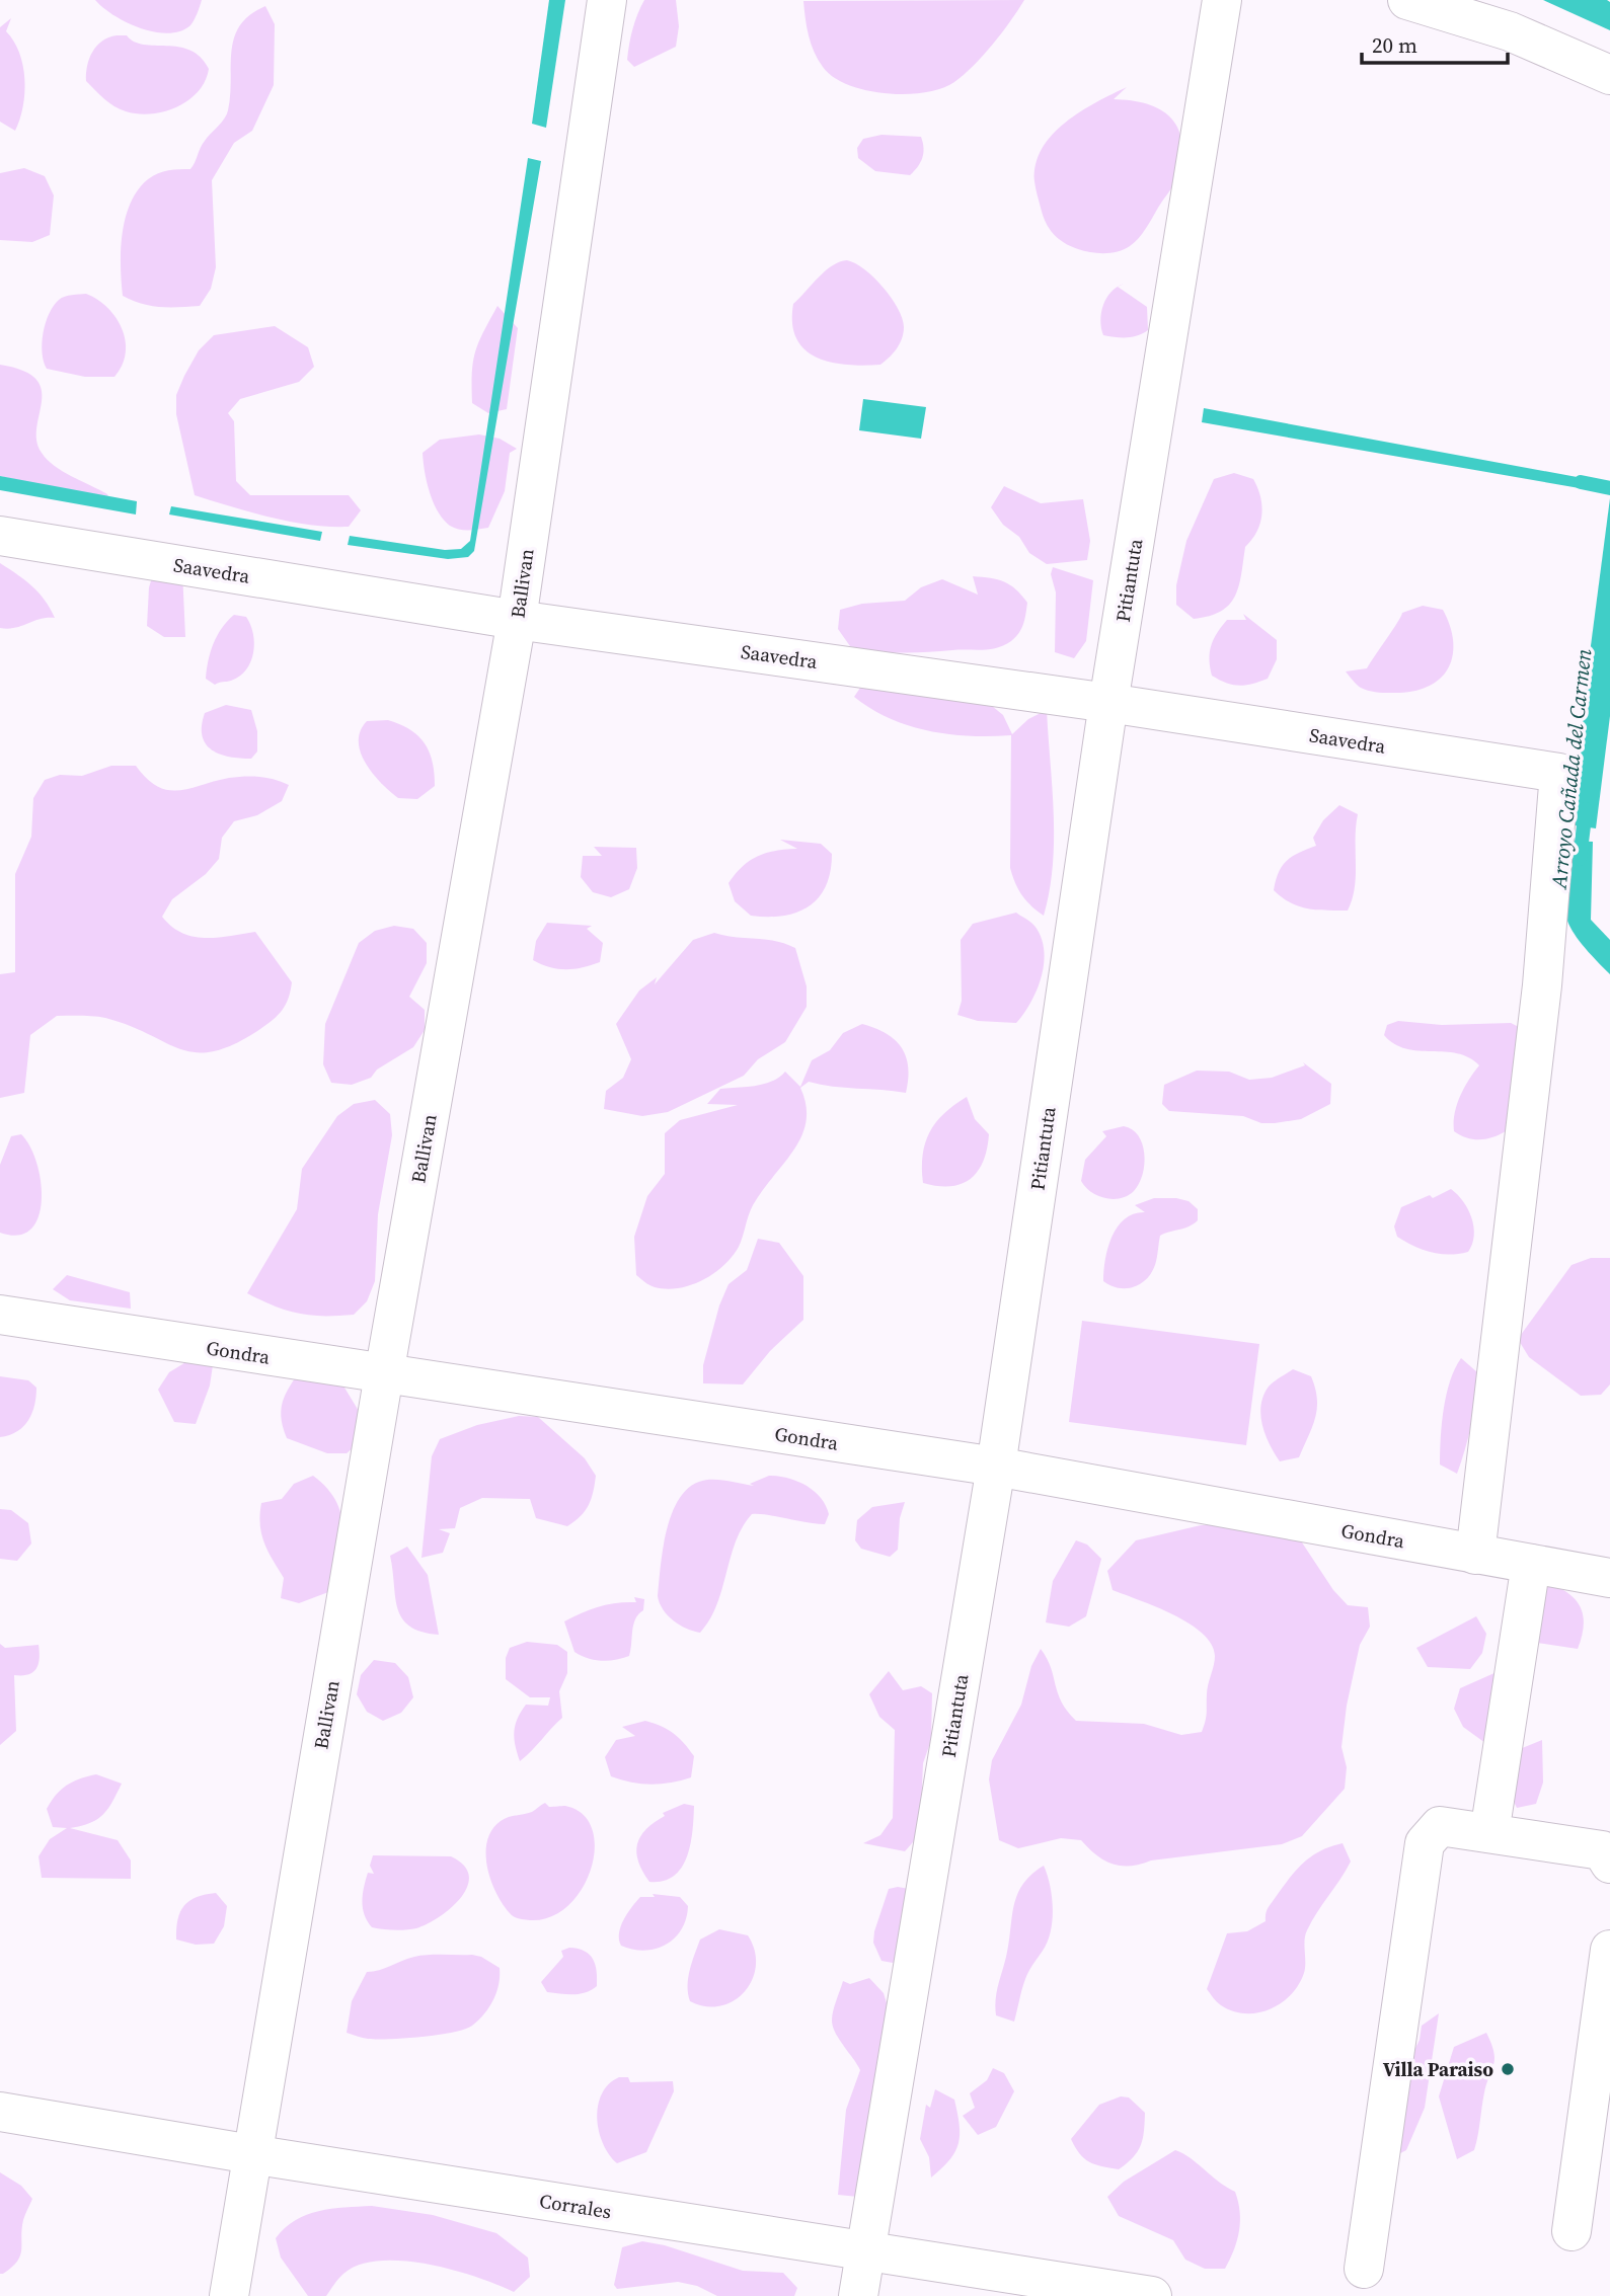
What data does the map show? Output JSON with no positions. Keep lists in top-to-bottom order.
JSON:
{
  "streets": {
    "street": [
      "Saavedra",
      "Pitiantuta",
      "Ballivan",
      "Gondra",
      "Corrales"
    ]
  },
  "crossings": [
    ["Saavedra", "Pitiantuta"],
    ["Saavedra", "Ballivan"],
    ["Saavedra", "Gondra"],
    ["Pitiantuta", "Gondra"],
    ["Pitiantuta", "Corrales"],
    ["Ballivan", "Gondra"],
    ["Ballivan", "Corrales"]
  ],
  "water": ["Arroyo Cañada del Carmen"],
  "places": ["Villa Paraiso"],
  "scale_bar": "20 m"
}
